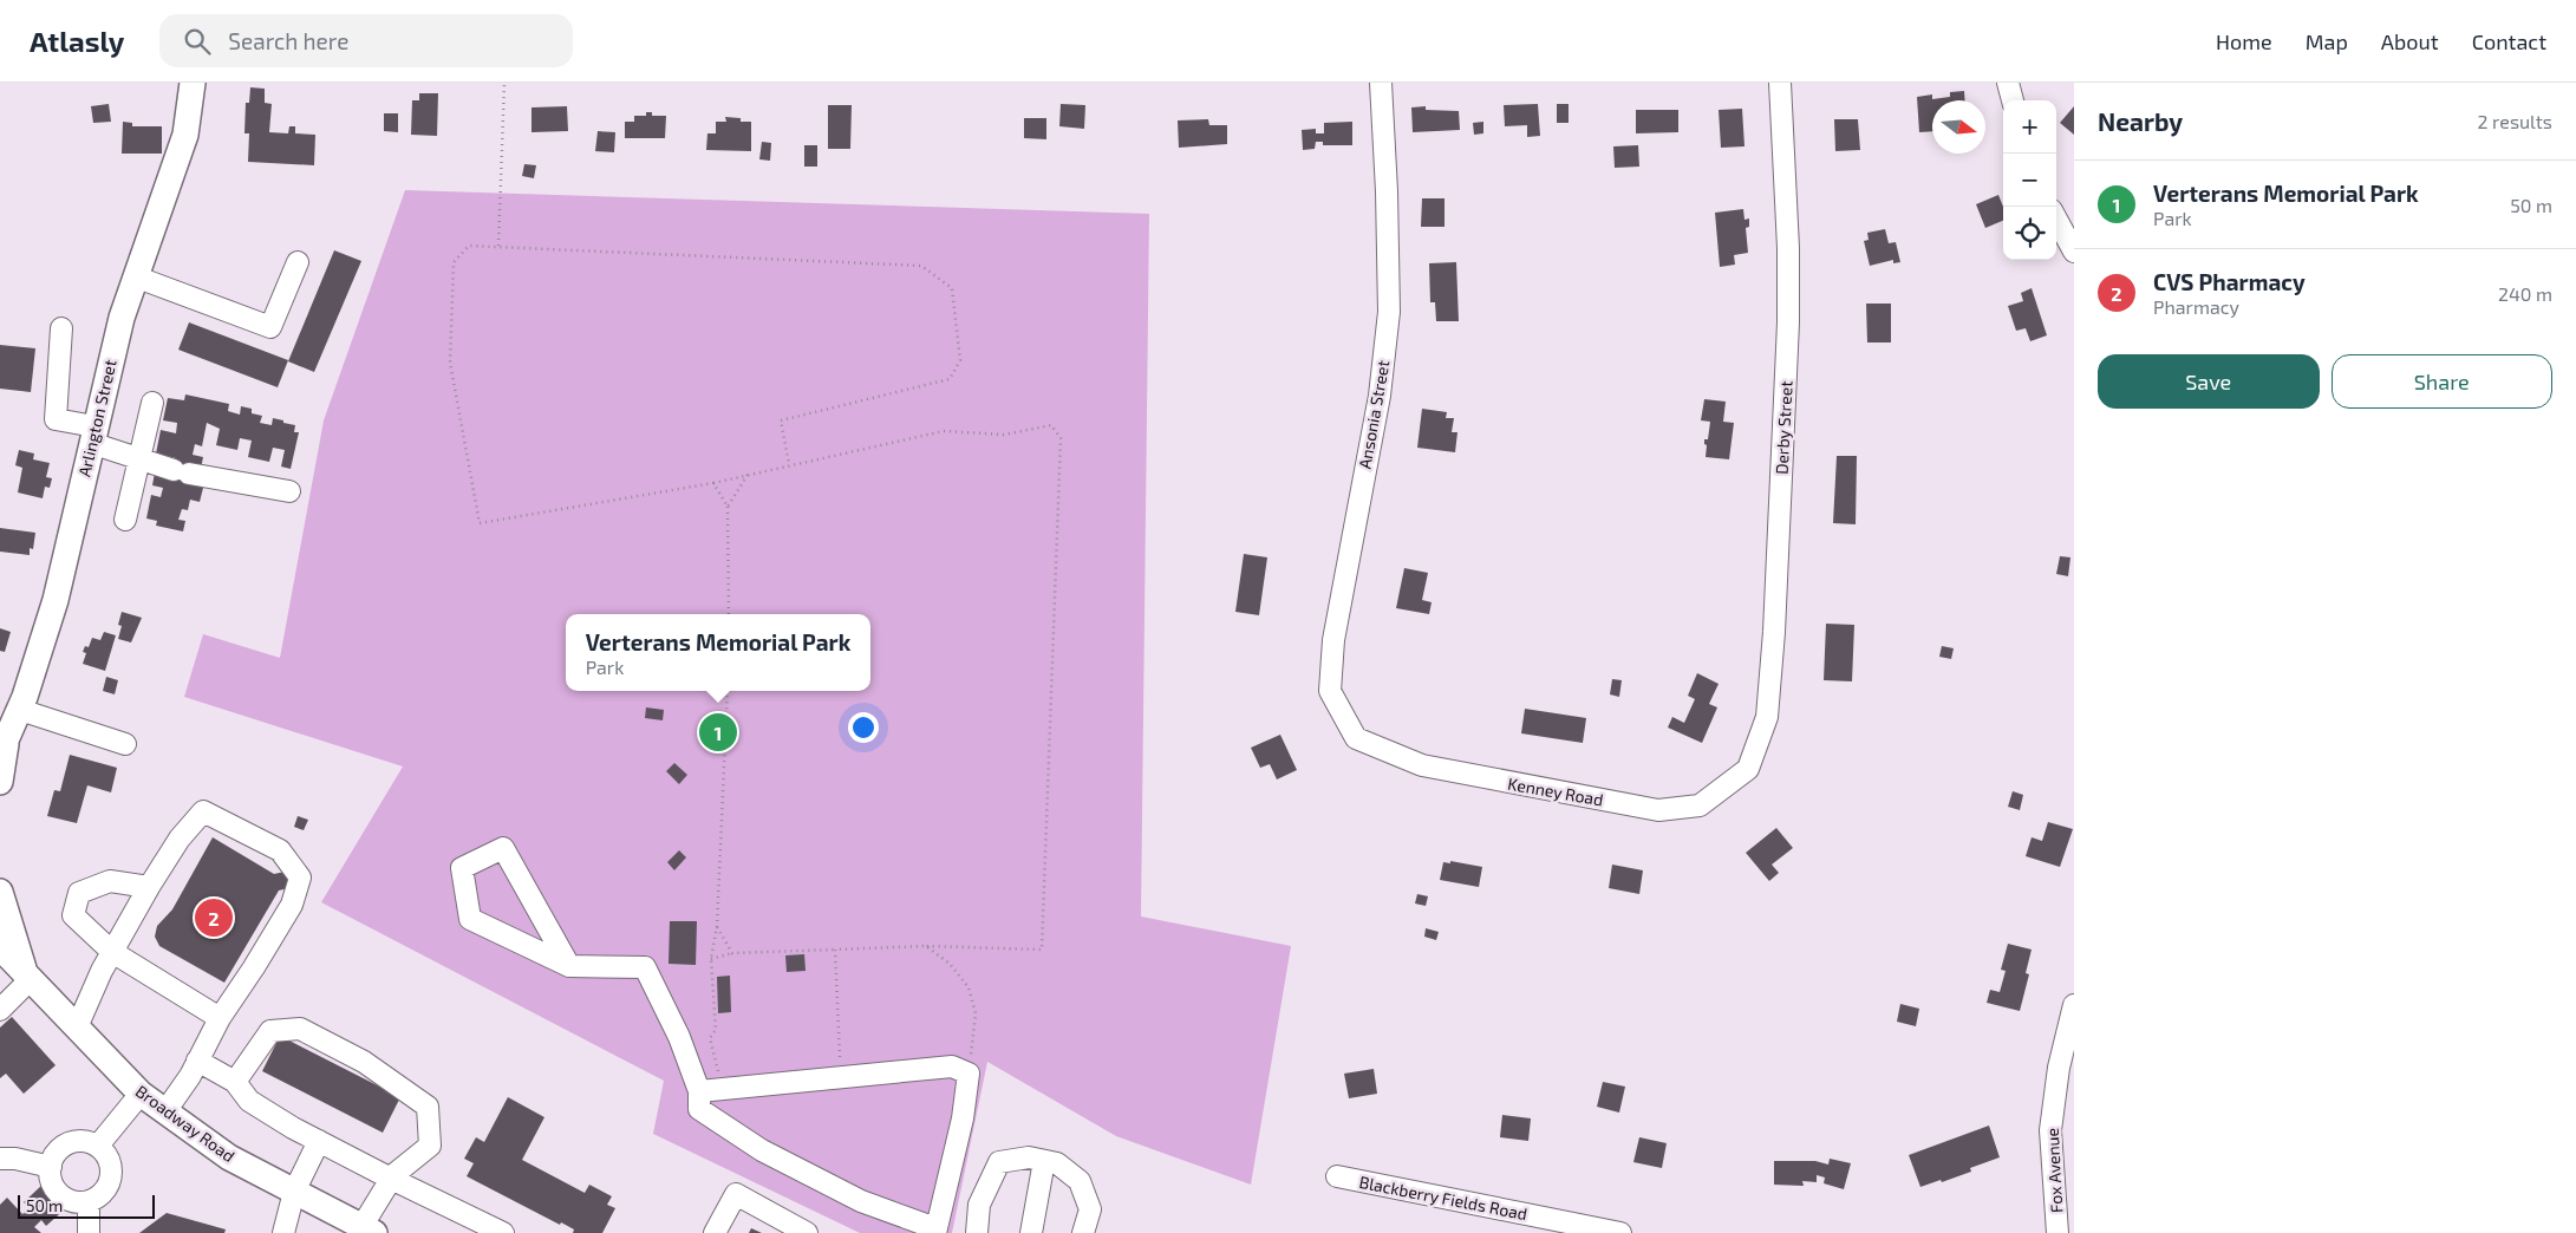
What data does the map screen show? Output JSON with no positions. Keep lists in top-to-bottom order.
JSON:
{
  "streets": {
    "main road": ["Arlington Street", "Broadway Road"],
    "street": [
      "Ansonia Street",
      "Derby Street",
      "Kenney Road",
      "Fox Avenue",
      "Blackberry Fields Road"
    ]
  },
  "crossings": [
    ["Ansonia Street", "Kenney Road"],
    ["Derby Street", "Kenney Road"]
  ],
  "scale_bar": "50 m",
  "north": "right",
  "page": {
    "header": "Atlasly",
    "search": "Search here",
    "nav": [
      "Home",
      "Map",
      "About",
      "Contact"
    ],
    "heading": ["Nearby", "2 results"],
    "map_buttons": ["+", "−"],
    "list": [
      {
        "mark": "1",
        "name": "Verterans Memorial Park",
        "note": "Park",
        "value": "50 m"
      },
      {
        "mark": "2",
        "name": "CVS Pharmacy",
        "note": "Pharmacy",
        "value": "240 m"
      }
    ],
    "buttons": ["Save", "Share"],
    "popup": ["Verterans Memorial Park", "Park"],
    "pins": ["1", "2"],
    "scale": "50 m"
  }
}
